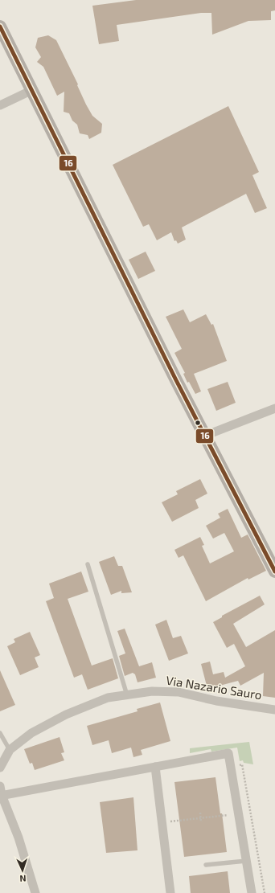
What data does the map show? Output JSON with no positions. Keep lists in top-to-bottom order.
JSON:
{
  "streets": {
    "street": ["Via Nazario Sauro"]
  },
  "lines": ["transit line 16"],
  "north": "bottom"
}
